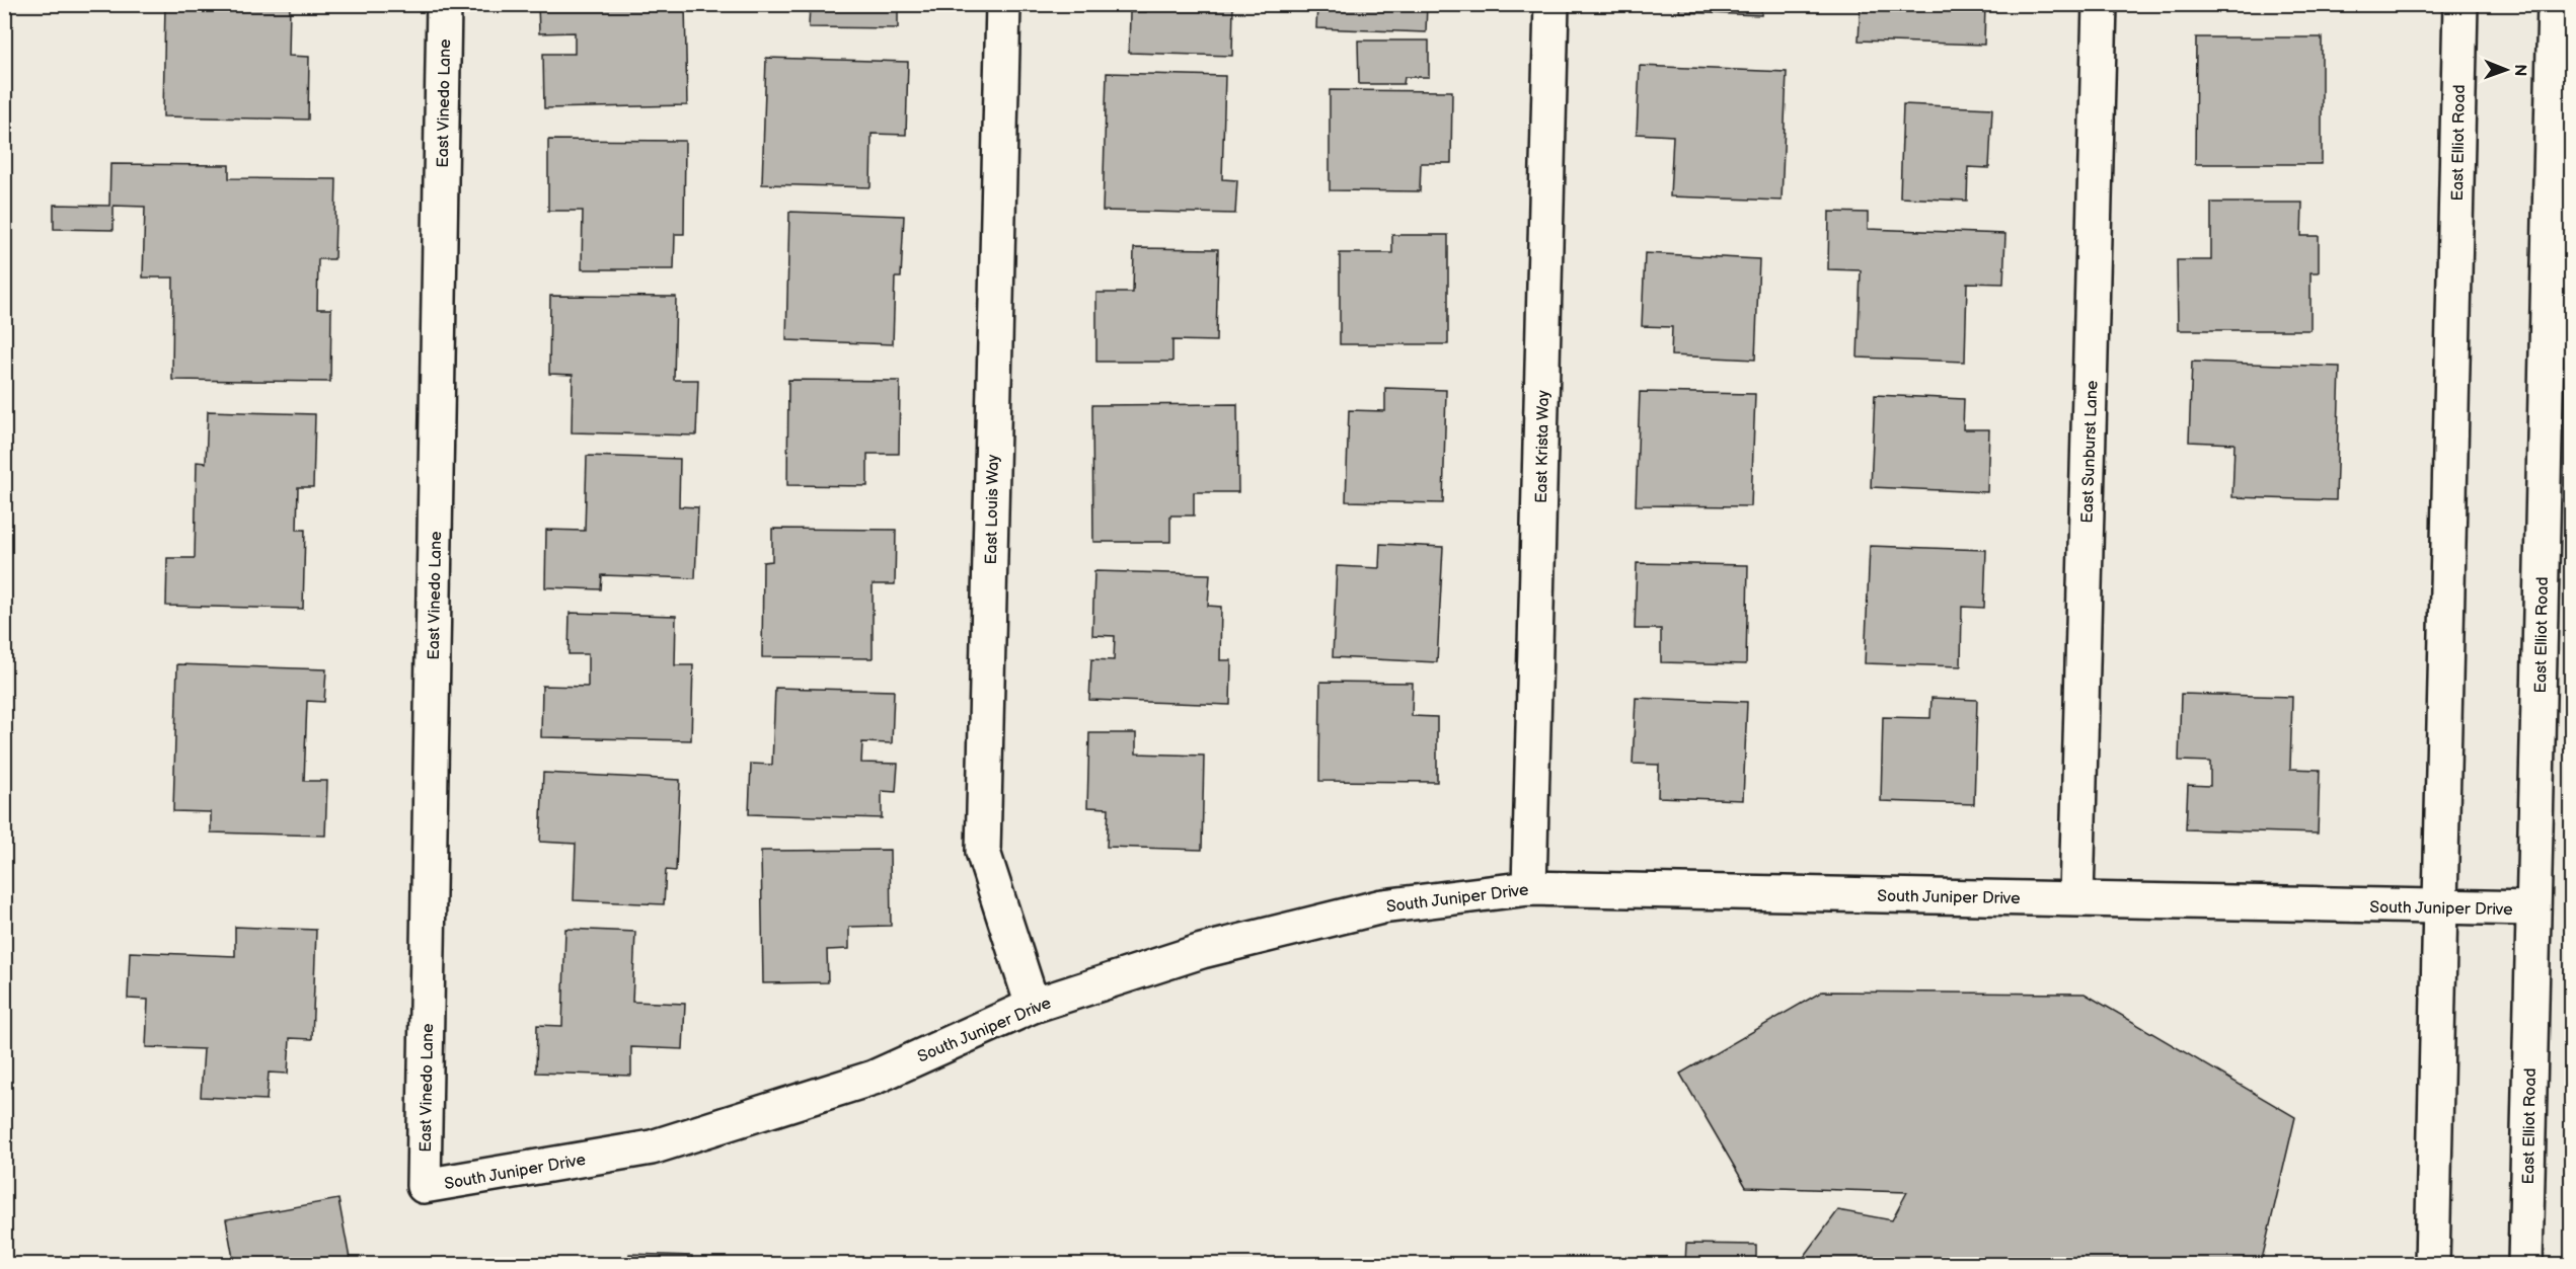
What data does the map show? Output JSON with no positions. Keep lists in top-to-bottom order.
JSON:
{
  "streets": {
    "street": [
      "East Vinedo Lane",
      "East Elliot Road",
      "East Krista Way",
      "East Sunburst Lane",
      "East Louis Way",
      "South Juniper Drive"
    ]
  },
  "crossings": [
    ["East Vinedo Lane", "South Juniper Drive"],
    ["East Elliot Road", "South Juniper Drive"],
    ["East Krista Way", "South Juniper Drive"],
    ["East Sunburst Lane", "South Juniper Drive"],
    ["East Louis Way", "South Juniper Drive"]
  ],
  "north": "right"
}
